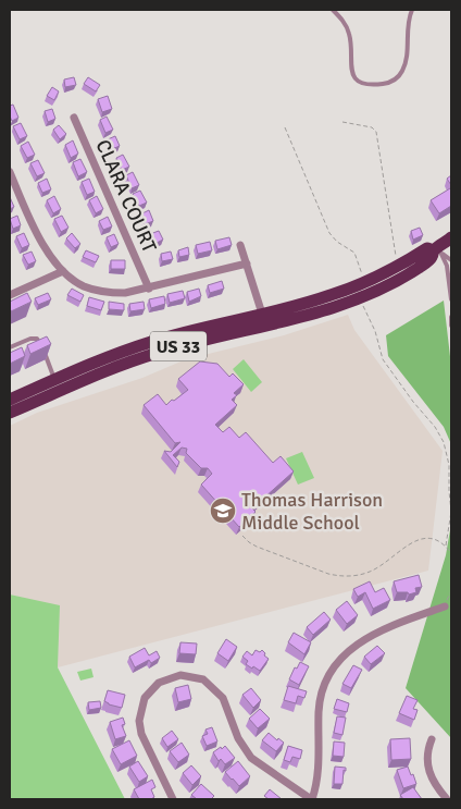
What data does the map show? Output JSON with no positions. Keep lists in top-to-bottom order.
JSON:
{
  "streets": {
    "main road": ["US 33"],
    "street": ["CLARA COURT"]
  },
  "places": {
    "school or university": ["Thomas Harrison Middle School"]
  }
}
